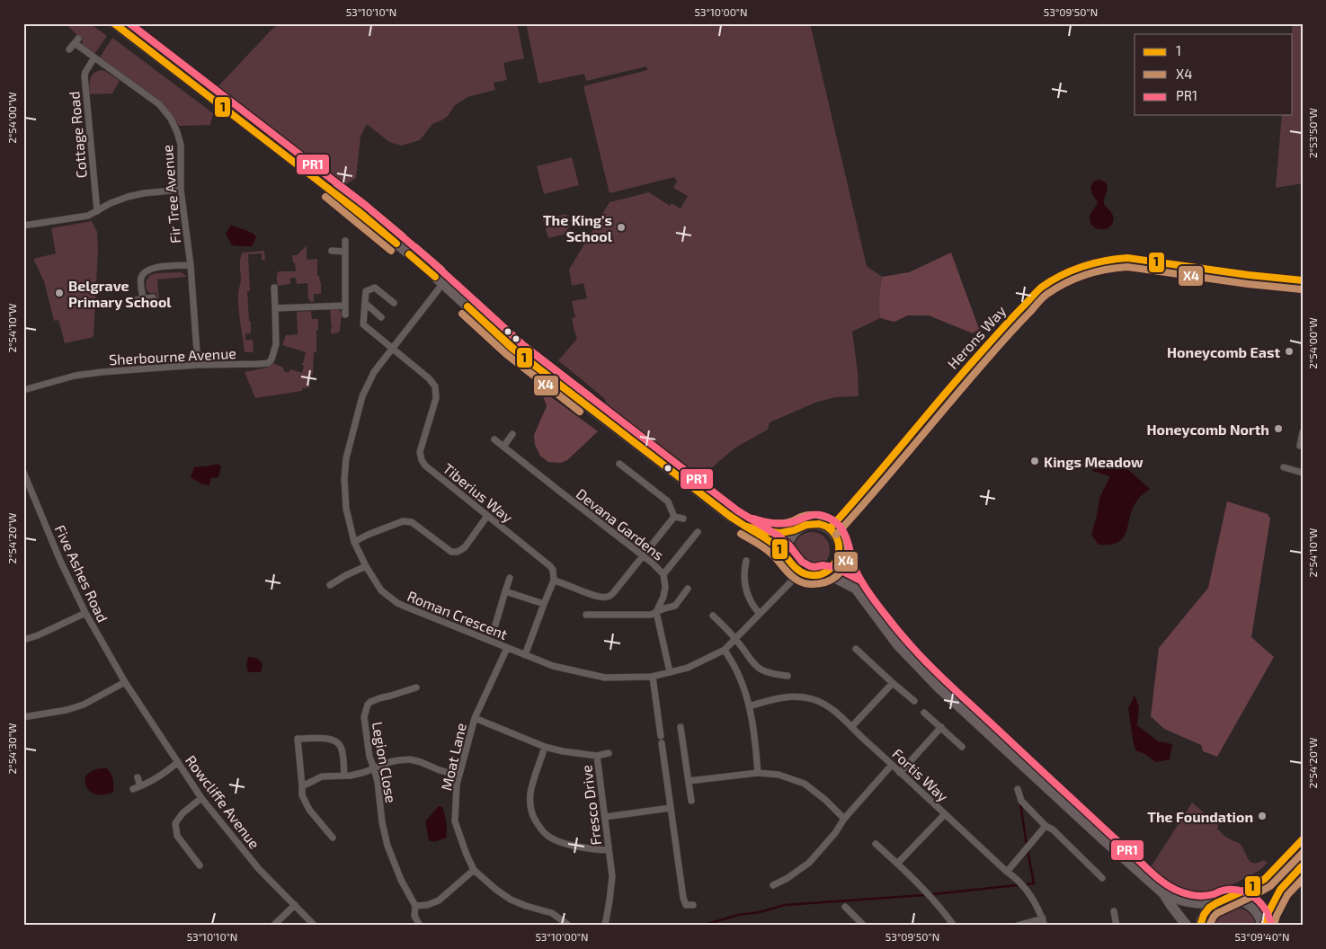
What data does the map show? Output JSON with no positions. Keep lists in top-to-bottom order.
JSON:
{
  "streets": {
    "street": [
      "Cottage Road",
      "Fir Tree Avenue",
      "Herons Way",
      "Sherbourne Avenue",
      "Tiberius Way",
      "Devana Gardens",
      "Five Ashes Road",
      "Roman Crescent",
      "Moat Lane",
      "Legion Close",
      "Fortis Way",
      "Rowcliffe Avenue",
      "Fresco Drive"
    ]
  },
  "crossings": [
    ["Cottage Road", "Fir Tree Avenue"],
    ["Fir Tree Avenue", "Sherbourne Avenue"],
    ["Herons Way", "Roman Crescent"],
    ["Tiberius Way", "Roman Crescent"],
    ["Five Ashes Road", "Rowcliffe Avenue"],
    ["Roman Crescent", "Moat Lane"],
    ["Moat Lane", "Fresco Drive"]
  ],
  "places": [
    "The King's School",
    "Belgrave Primary School",
    "Honeycomb East",
    "Honeycomb North",
    "Kings Meadow",
    "The Foundation"
  ],
  "lines": ["transit line 1", "transit line PR1", "transit line X4"],
  "legend": ["1", "X4", "PR1"],
  "coordinates": [
    "53°10'10\"N",
    "53°10'00\"N",
    "53°09'50\"N",
    "2°54'00\"W",
    "2°53'50\"W",
    "2°54'10\"W",
    "2°54'20\"W",
    "2°54'30\"W",
    "53°09'40\"N"
  ]
}
